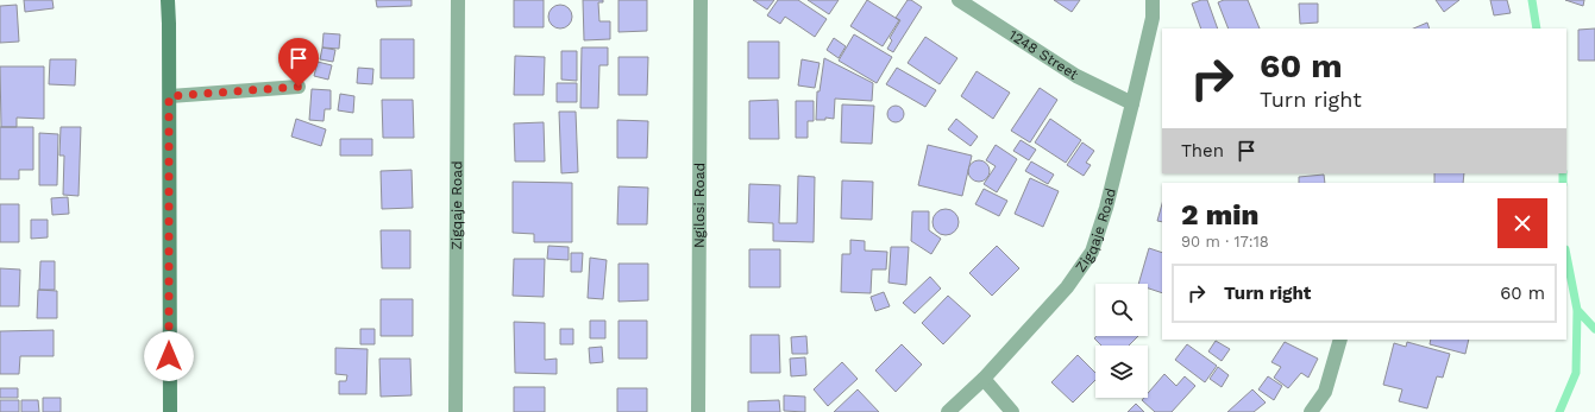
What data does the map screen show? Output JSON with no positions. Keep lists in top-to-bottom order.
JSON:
{
  "streets": {
    "street": ["1248 Street", "Zigqaje Road", "Ngilosi Road"]
  },
  "crossings": [
    ["1248 Street", "Zigqaje Road"]
  ],
  "page": {
    "turn": ["60 m", "Turn right"],
    "then": "Then",
    "heading": ["2 min", "90 m · 17:18"],
    "list": [
      {
        "name": "Turn right",
        "value": "60 m"
      }
    ]
  }
}
